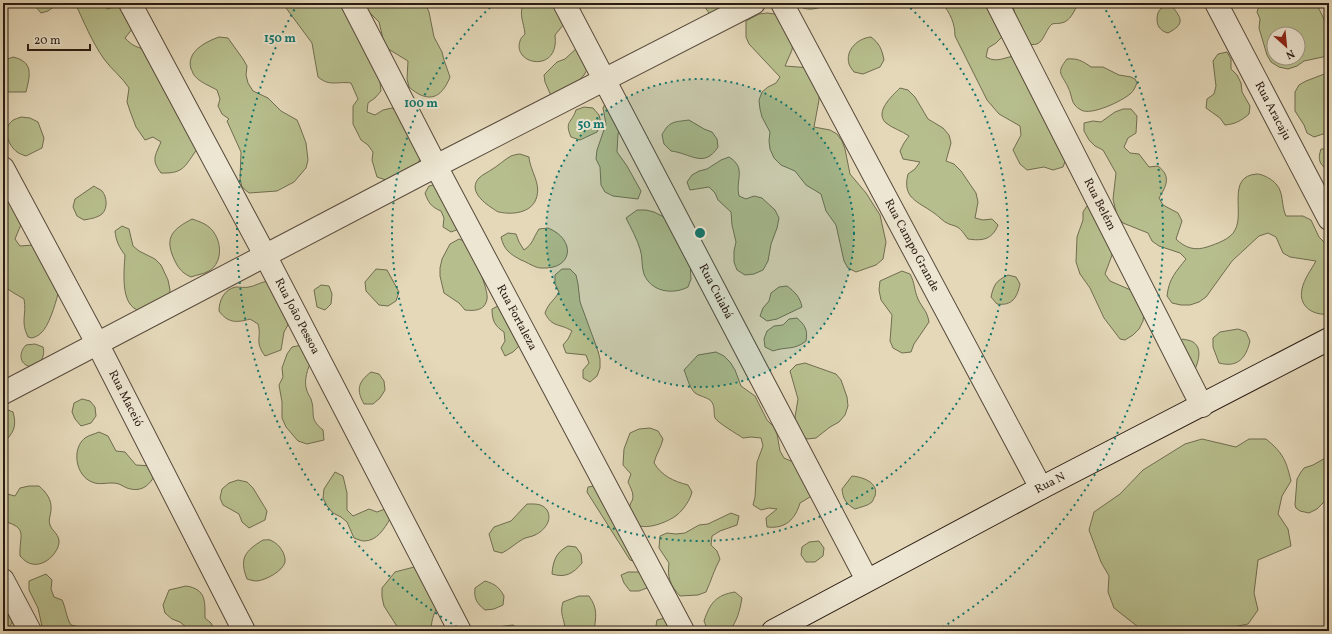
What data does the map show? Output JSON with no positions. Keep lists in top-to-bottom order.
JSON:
{
  "streets": {
    "street": [
      "Rua Aracaju",
      "Rua Belém",
      "Rua Campo Grande",
      "Rua Cuiabá",
      "Rua João Pessoa",
      "Rua Fortaleza",
      "Rua Maceió",
      "Rua N"
    ]
  },
  "crossings": [
    ["Rua Belém", "Rua N"],
    ["Rua Campo Grande", "Rua N"],
    ["Rua Cuiabá", "Rua N"]
  ],
  "scale_bar": "20 m",
  "north": "bottom right",
  "rings": ["150 m", "100 m", "50 m"]
}
